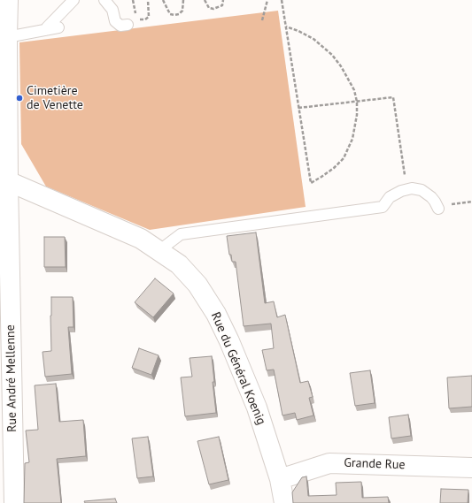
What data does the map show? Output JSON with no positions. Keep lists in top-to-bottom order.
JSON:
{
  "streets": {
    "street": ["Rue du Général Koenig", "Rue André Mellenne", "Grande Rue"]
  },
  "crossings": [
    ["Rue du Général Koenig", "Rue André Mellenne"],
    ["Rue du Général Koenig", "Grande Rue"]
  ],
  "places": ["Cimetière de Venette"]
}
